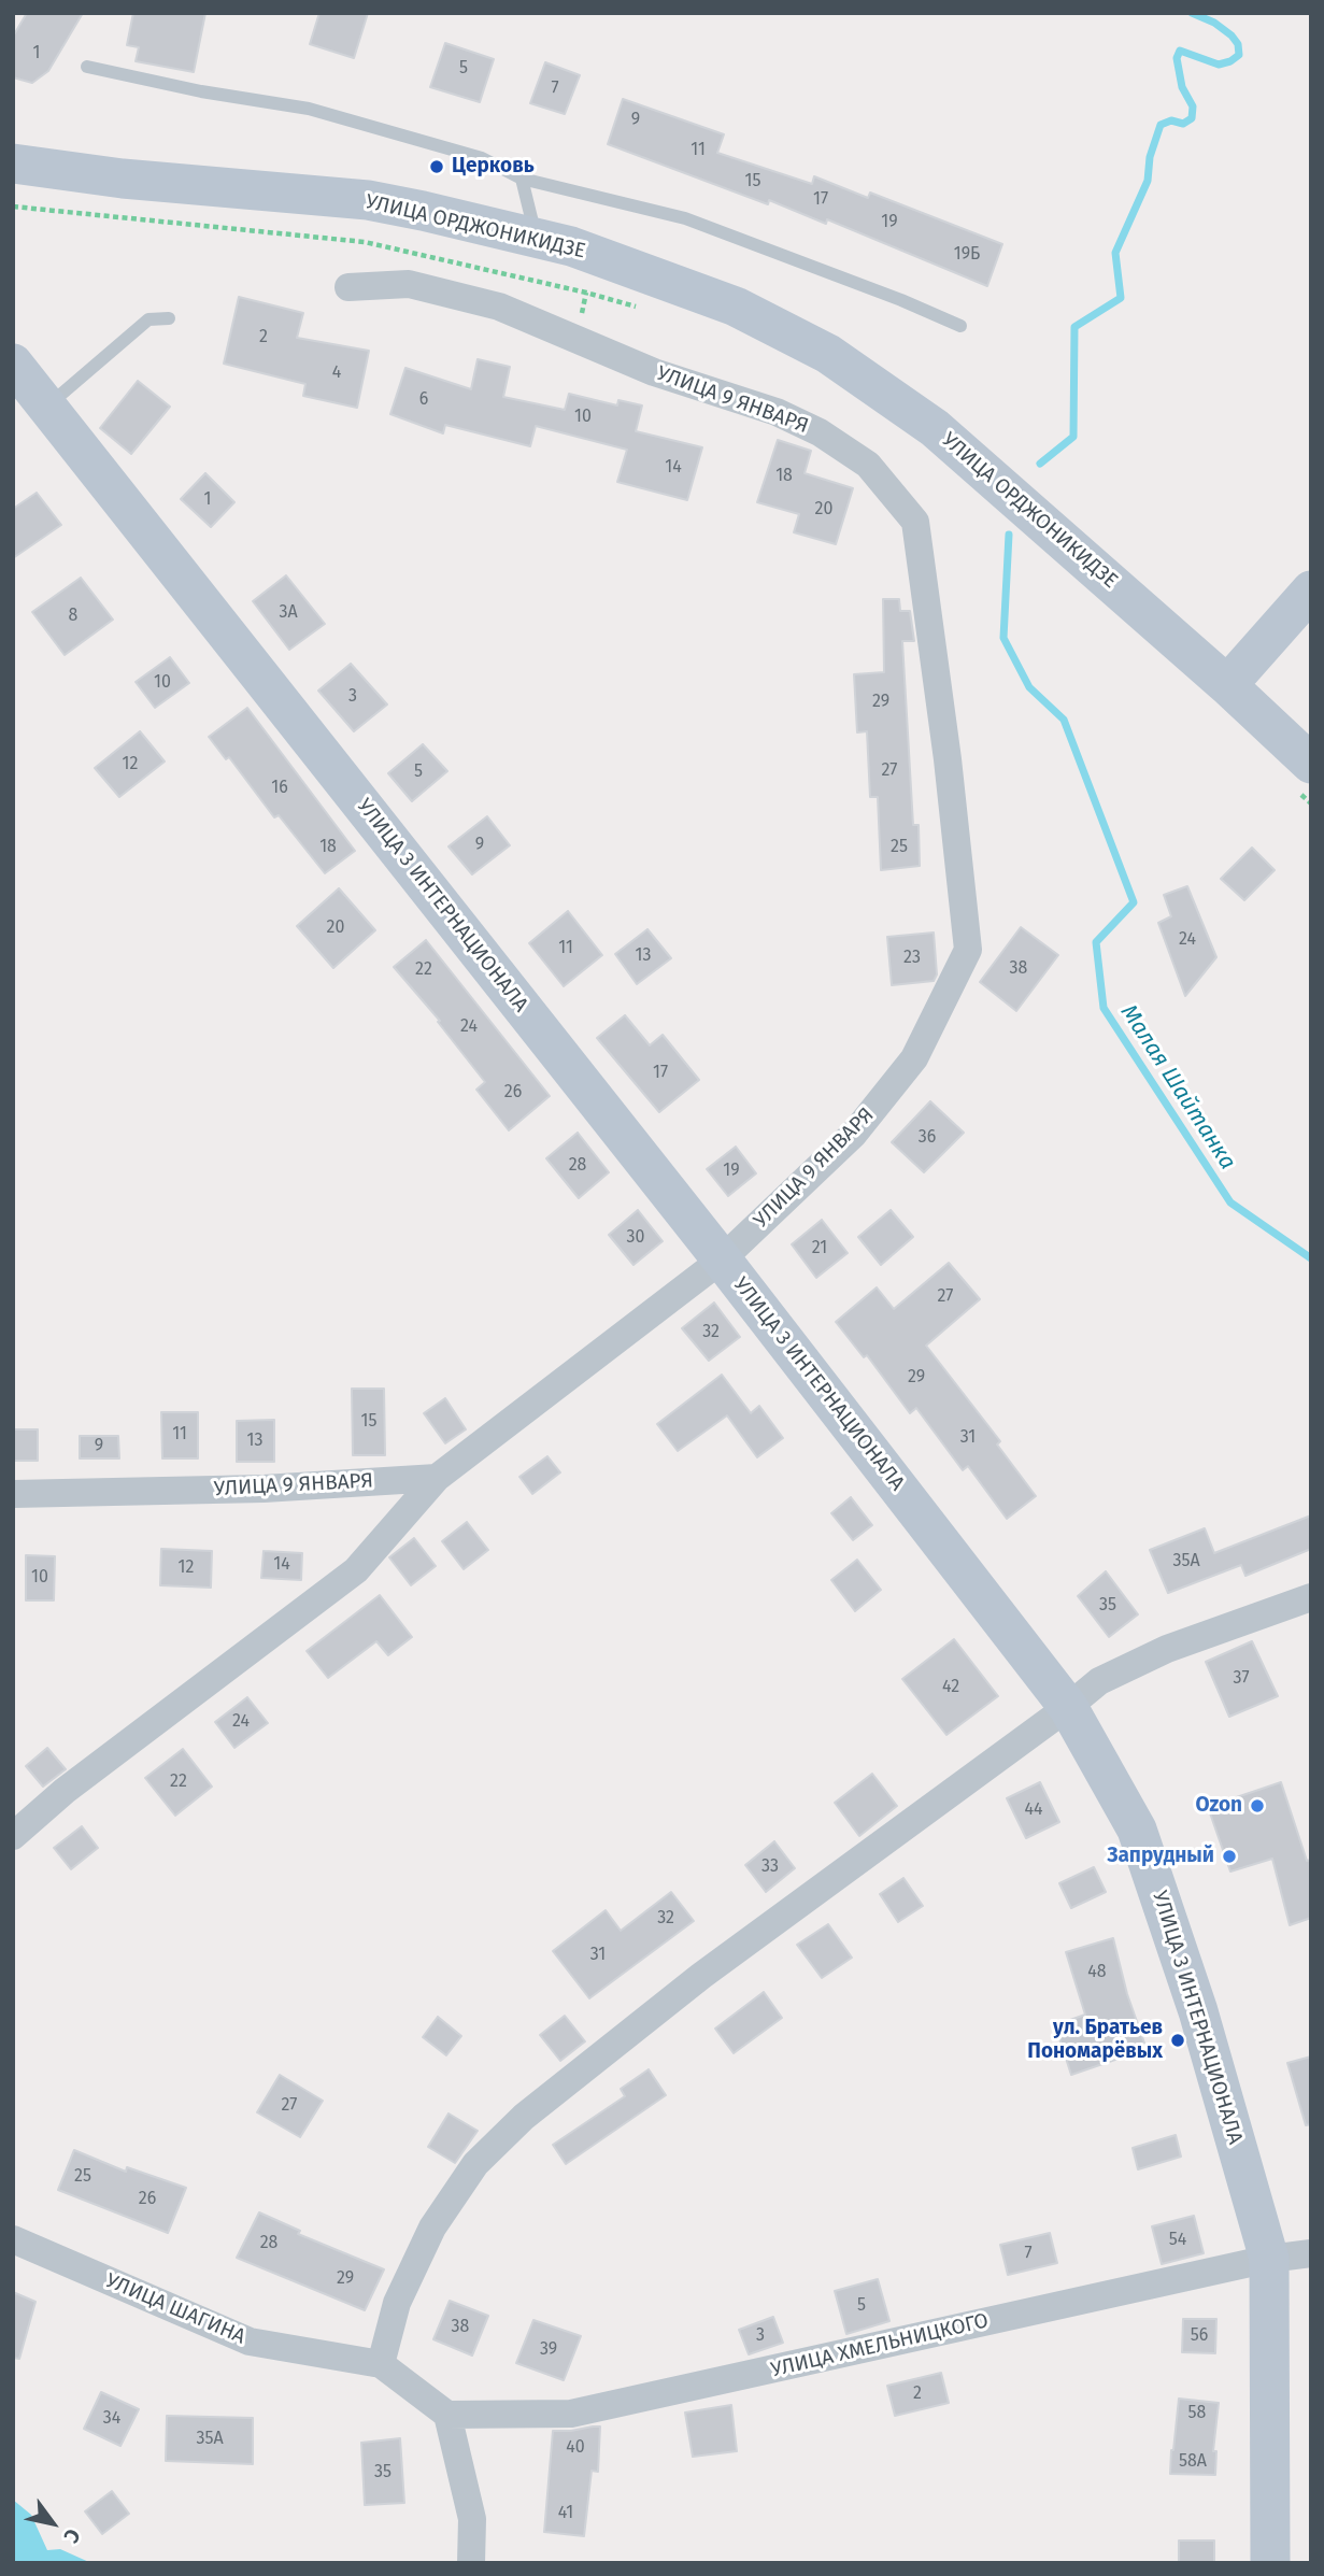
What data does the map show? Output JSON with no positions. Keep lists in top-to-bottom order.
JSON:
{
  "streets": {
    "street": [
      "УЛИЦА ОРДЖОНИКИДЗЕ",
      "УЛИЦА 9 ЯНВАРЯ",
      "УЛИЦА 3 ИНТЕРНАЦИОНАЛА",
      "УЛИЦА ШАГИНА",
      "УЛИЦА ХМЕЛЬНИЦКОГО"
    ]
  },
  "crossings": [
    ["УЛИЦА 9 ЯНВАРЯ", "УЛИЦА 3 ИНТЕРНАЦИОНАЛА"],
    ["УЛИЦА 3 ИНТЕРНАЦИОНАЛА", "УЛИЦА ХМЕЛЬНИЦКОГО"],
    ["УЛИЦА ШАГИНА", "УЛИЦА ХМЕЛЬНИЦКОГО"]
  ],
  "water": ["Малая Шайтанка"],
  "places": [
    "Церковь",
    "Ozon",
    "Запрудный",
    "ул. Братьев Пономарёвых"
  ],
  "house_numbers": [
    "1",
    "5",
    "7",
    "9",
    "11",
    "15",
    "17",
    "19",
    "19Б",
    "2",
    "4",
    "6",
    "10",
    "14",
    "18",
    "1",
    "20",
    "3А",
    "8",
    "10",
    "3",
    "29",
    "12",
    "27",
    "5",
    "16",
    "9",
    "18",
    "25",
    "20",
    "24",
    "11",
    "13",
    "23",
    "38",
    "22",
    "24",
    "17",
    "26",
    "36",
    "28",
    "19",
    "30",
    "21",
    "27",
    "32",
    "29",
    "15",
    "11",
    "31",
    "13",
    "9",
    "35А",
    "14",
    "12",
    "10",
    "35",
    "37",
    "42",
    "24",
    "22",
    "44",
    "33",
    "32",
    "31",
    "48",
    "27",
    "25",
    "26",
    "54",
    "28",
    "7",
    "29",
    "5",
    "38",
    "3",
    "56",
    "39",
    "2",
    "58",
    "34",
    "35А",
    "40",
    "58А",
    "35",
    "41"
  ],
  "north": "bottom right"
}
